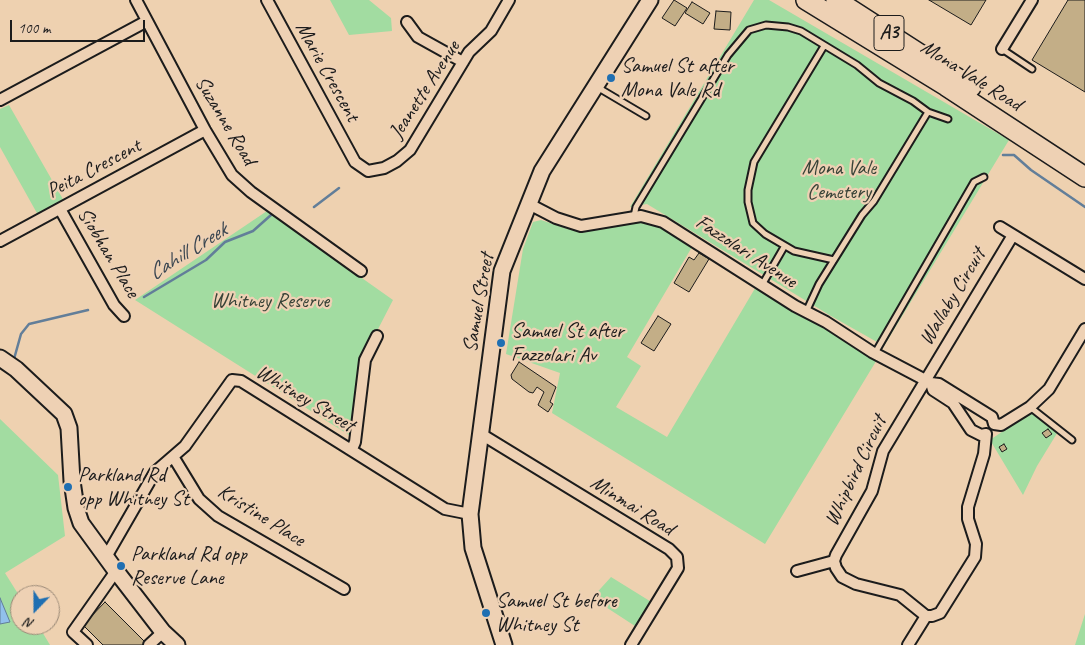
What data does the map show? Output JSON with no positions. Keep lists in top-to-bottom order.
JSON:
{
  "streets": {
    "highway": ["A3", "Mona Vale Road"],
    "street": [
      "Marie Crescent",
      "Jeanette Avenue",
      "Suzanne Road",
      "Peita Crescent",
      "Fazzolari Avenue",
      "Siobhan Place",
      "Wallaby Circuit",
      "Samuel Street",
      "Whitney Street",
      "Whipbird Circuit",
      "Minmai Road",
      "Kristine Place"
    ]
  },
  "crossings": [
    ["Marie Crescent", "Jeanette Avenue"],
    ["Suzanne Road", "Peita Crescent"],
    ["Peita Crescent", "Siobhan Place"],
    ["Fazzolari Avenue", "Wallaby Circuit"],
    ["Fazzolari Avenue", "Samuel Street"],
    ["Fazzolari Avenue", "Whipbird Circuit"],
    ["Wallaby Circuit", "Whipbird Circuit"],
    ["Samuel Street", "Whitney Street"],
    ["Samuel Street", "Minmai Road"],
    ["Whitney Street", "Kristine Place"]
  ],
  "water": ["Cahill Creek"],
  "parks": ["Mona Vale Cemetery", "Whitney Reserve"],
  "places": [
    "Samuel St after Mona Vale Rd",
    "Samuel St after Fazzolari Av",
    "Parkland Rd opp Whitney St",
    "Parkland Rd opp Reserve Lane",
    "Samuel St before Whitney St"
  ],
  "scale_bar": "100 m",
  "north": "bottom"
}
